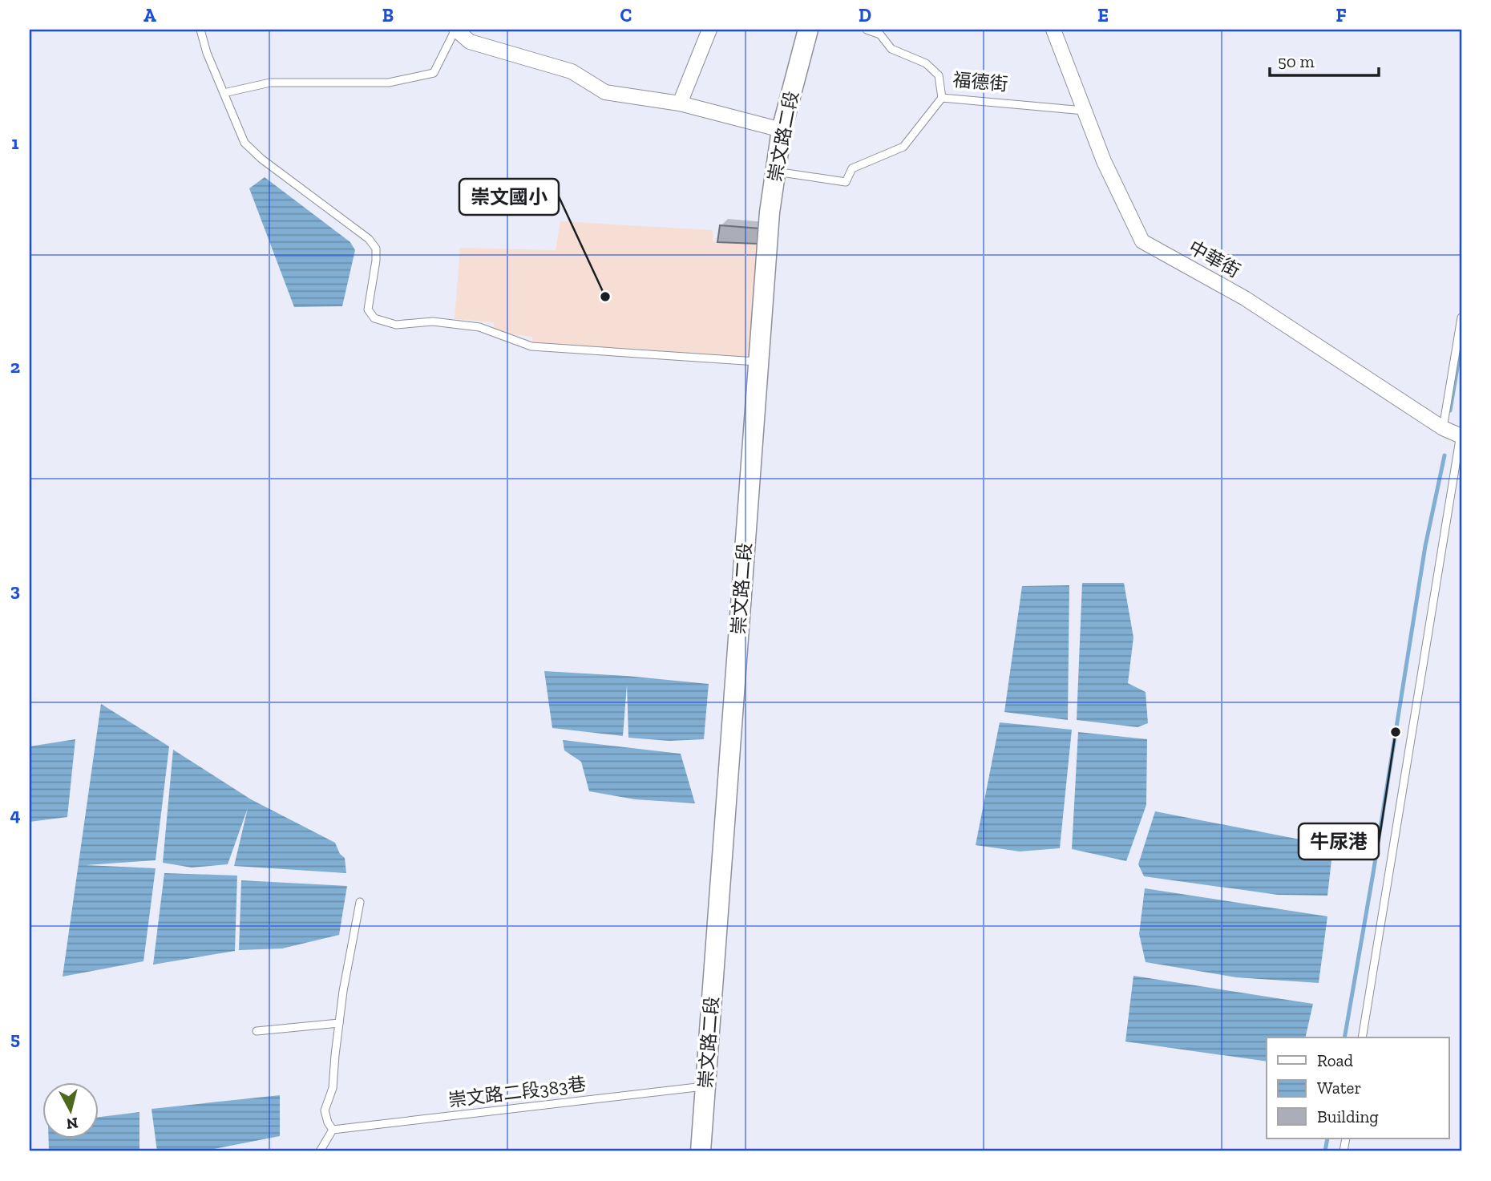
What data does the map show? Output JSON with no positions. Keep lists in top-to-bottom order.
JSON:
{
  "streets": {
    "street": ["崇文路二段", "中華街"],
    "lane": ["福德街", "崇文路二段383巷"]
  },
  "crossings": [
    ["福德街", "崇文路二段"],
    ["福德街", "中華街"],
    ["崇文路二段", "崇文路二段383巷"]
  ],
  "places": ["崇文國小", "牛尿港"],
  "legend": ["Road", "Water", "Building"],
  "scale_bar": "50 m",
  "north": "bottom",
  "grid": {
    "columns": [
      "A",
      "B",
      "C",
      "D",
      "E",
      "F"
    ],
    "rows": [
      "1",
      "2",
      "3",
      "4",
      "5"
    ]
  }
}
